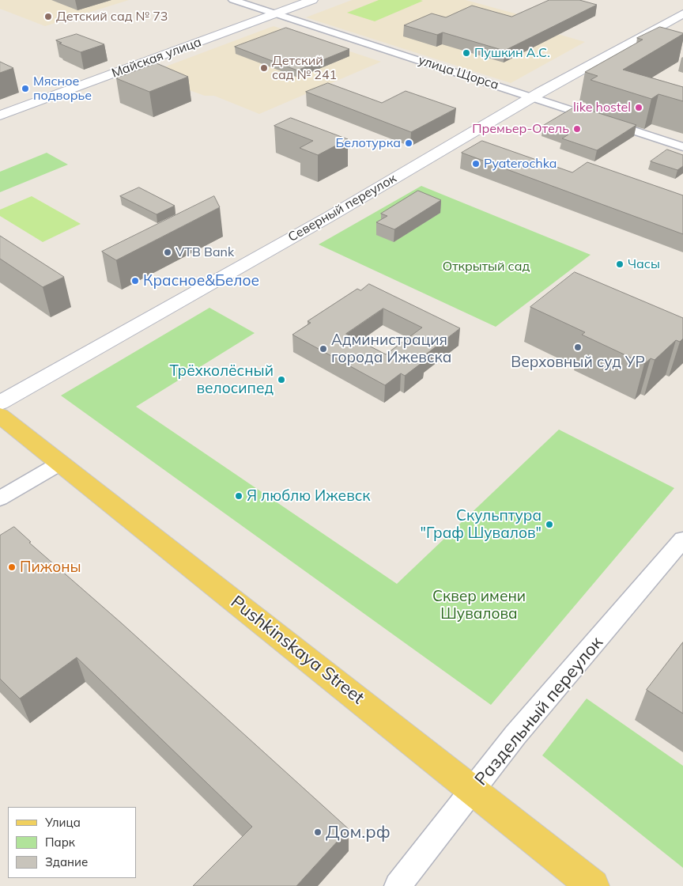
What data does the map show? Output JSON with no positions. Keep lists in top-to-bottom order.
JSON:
{
  "streets": {
    "main road": ["Pushkinskaya Street"],
    "street": [
      "Майская улица",
      "улица Щорса",
      "Северный переулок",
      "Раздельный переулок"
    ]
  },
  "crossings": [
    ["Майская улица", "улица Щорса"],
    ["улица Щорса", "Северный переулок"],
    ["Pushkinskaya Street", "Раздельный переулок"]
  ],
  "parks": ["Открытый сад", "Сквер имени Шувалова"],
  "places": [
    "Детский сад № 73",
    "Пушкин А.С.",
    "Детский сад № 241",
    "Мясное подворье",
    "like hostel",
    "Премьер-Отель",
    "Белотурка",
    "Pyaterochka",
    "VTB Bank",
    "Часы",
    "Красное&Белое",
    "Верховный суд УР",
    "Администрация города Ижевска",
    "Трёхколёсный велосипед",
    "Я люблю Ижевск",
    "Скульптура \"Граф Шувалов\"",
    "Пижоны",
    "Дом.рф"
  ],
  "legend": ["Улица", "Парк", "Здание"]
}
